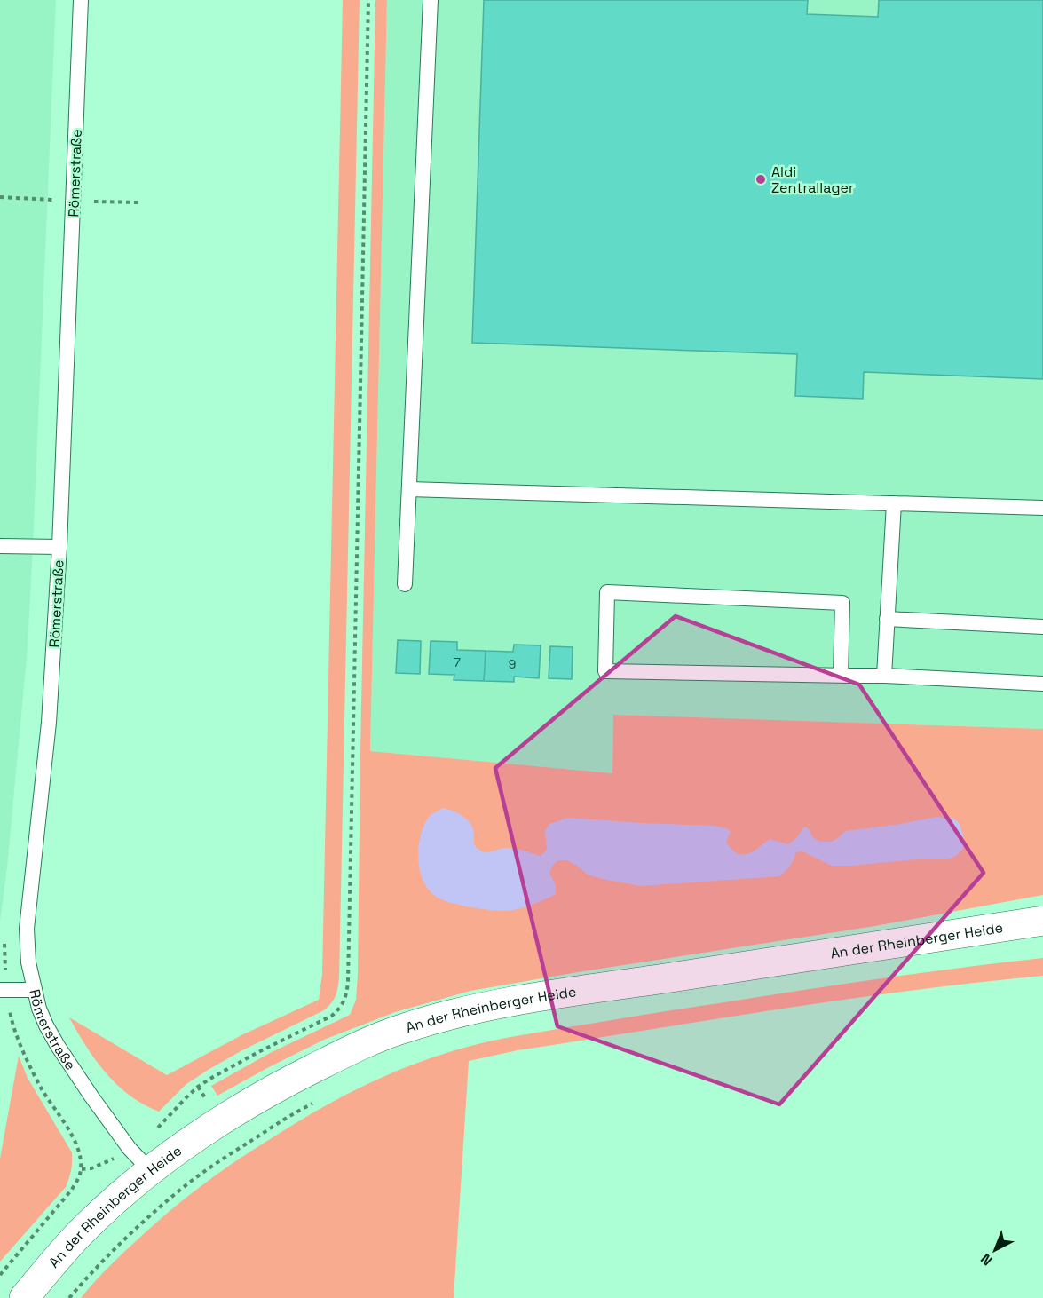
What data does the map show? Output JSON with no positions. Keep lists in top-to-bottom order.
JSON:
{
  "streets": {
    "street": ["An der Rheinberger Heide"],
    "lane": ["Römerstraße"]
  },
  "crossings": [
    ["Römerstraße", "An der Rheinberger Heide"]
  ],
  "places": ["Aldi Zentrallager"],
  "house_numbers": ["7", "9"],
  "north": "bottom left"
}
